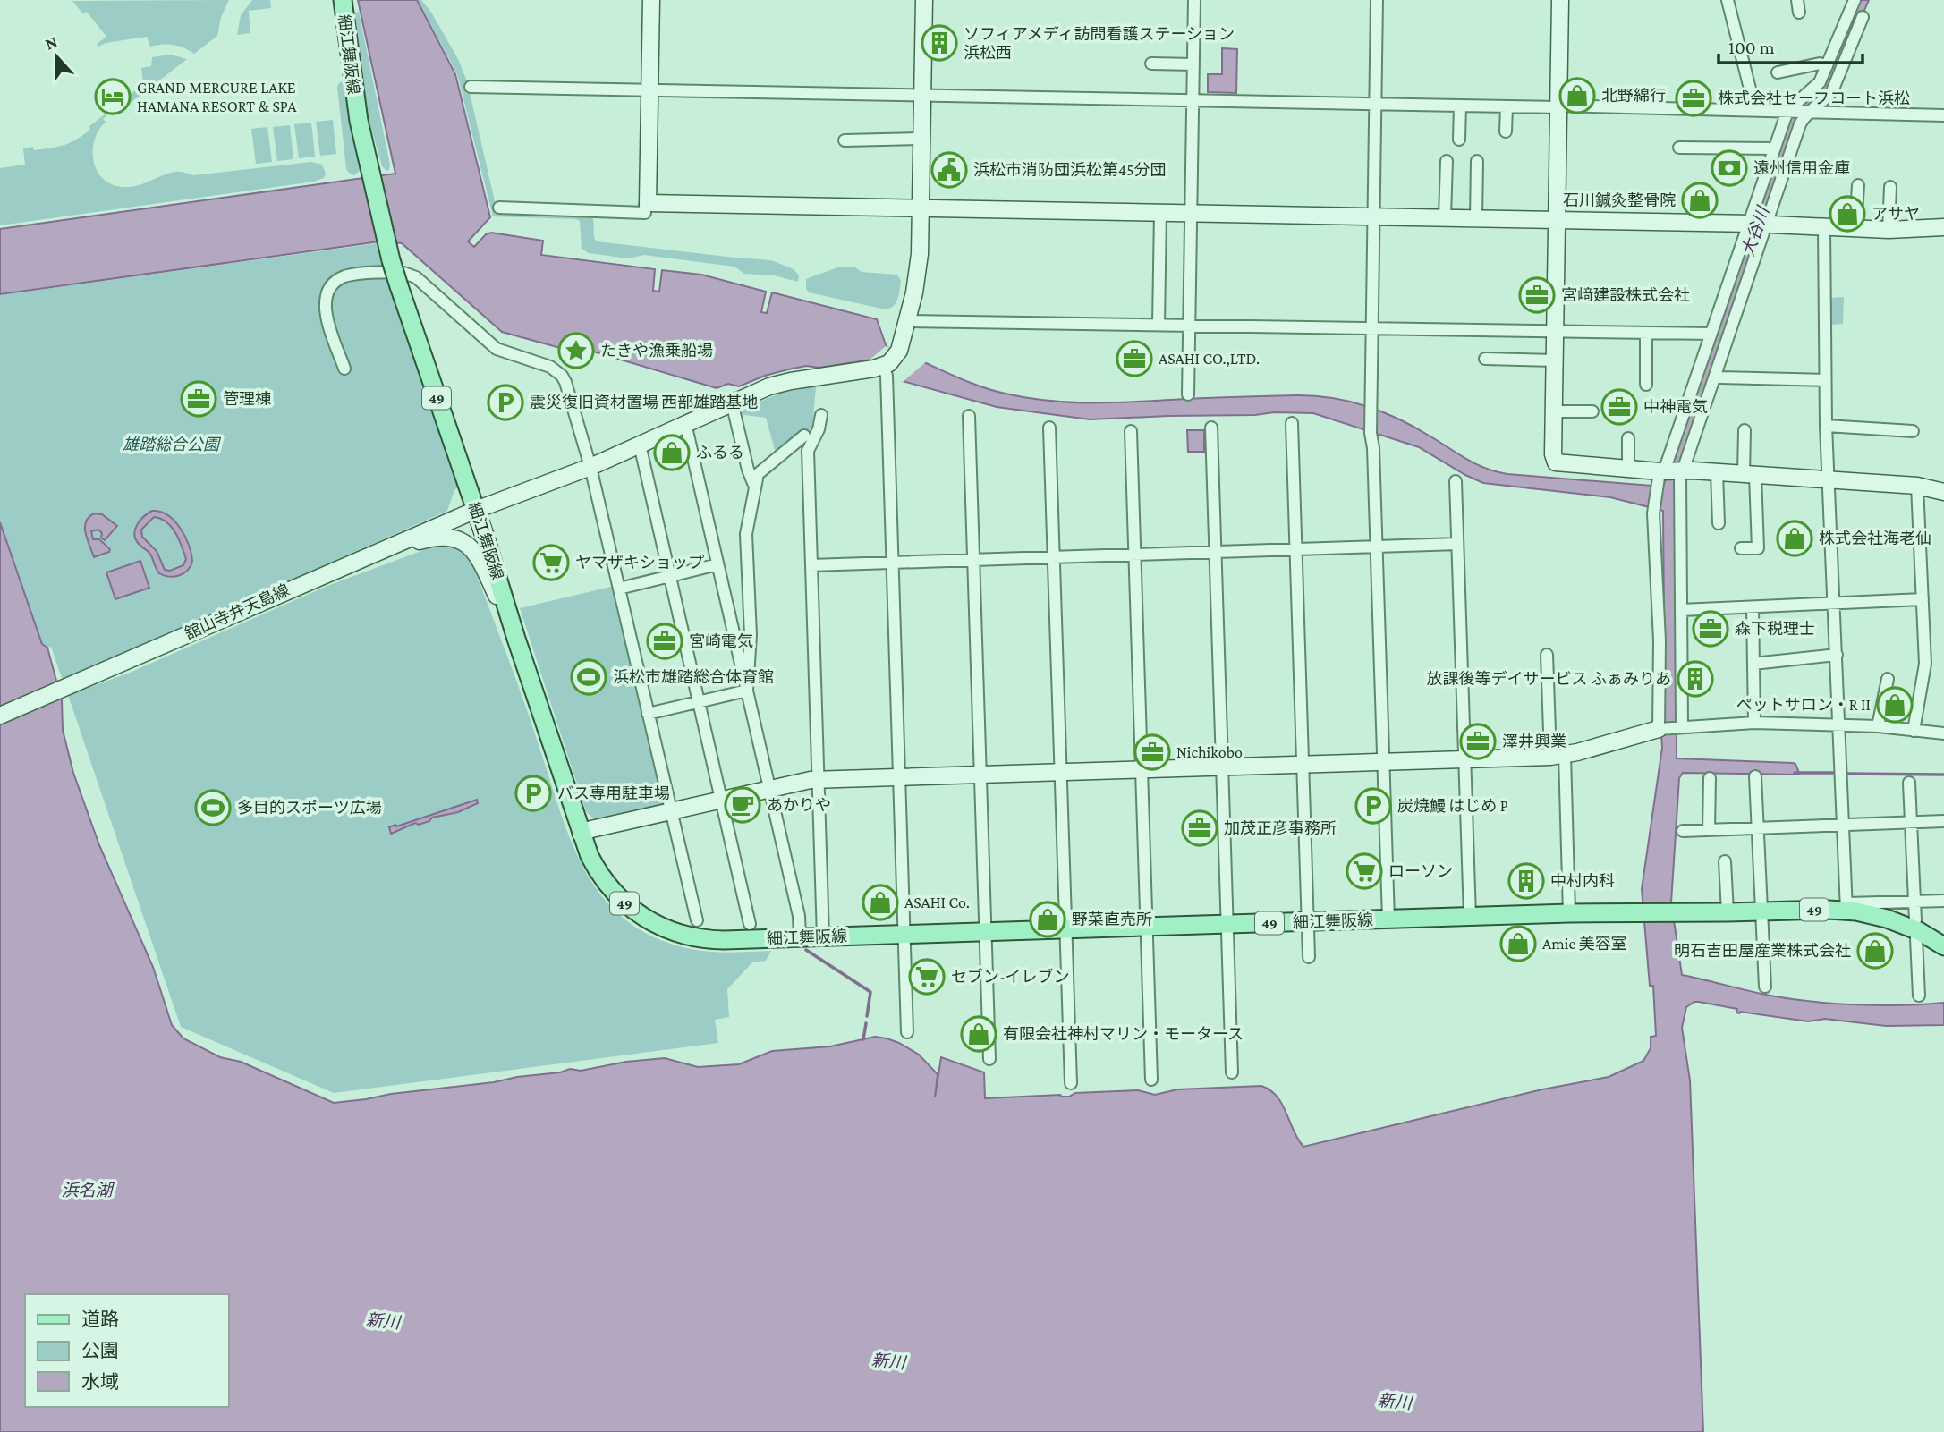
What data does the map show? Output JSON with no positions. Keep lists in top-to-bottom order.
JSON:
{
  "streets": {
    "main road": ["細江舞阪線", "49"],
    "street": ["舘山寺弁天島線"]
  },
  "crossings": [
    ["細江舞阪線", "舘山寺弁天島線"]
  ],
  "water": ["大谷川", "浜名湖", "新川"],
  "parks": ["雄踏総合公園"],
  "places": {
    "building": ["ソフィアメディ訪問看護ステーション 浜松西", "放課後等デイサービス ふぁみりあ", "中村内科"],
    "shop": [
      "北野綿行",
      "石川鍼灸整骨院",
      "アサヤ",
      "ふるる",
      "株式会社海老仙",
      "ペットサロン・R II",
      "ASAHI Co.",
      "野菜直売所",
      "Amie 美容室",
      "明石吉田屋産業株式会社",
      "有限会社神村マリン・モータース"
    ],
    "hotel": ["GRAND MERCURE LAKE HAMANA RESORT & SPA"],
    "office": [
      "株式会社セーフコート浜松",
      "宮﨑建設株式会社",
      "ASAHI CO.,LTD.",
      "管理棟",
      "中神電気",
      "森下税理士",
      "宮崎電気",
      "澤井興業",
      "Nichikobo",
      "加茂正彦事務所"
    ],
    "bank": ["遠州信用金庫"],
    "public building": ["浜松市消防団浜松第45分団"],
    "place": ["たきや漁乗船場"],
    "parking": ["震災復旧資材置場 西部雄踏基地", "バス専用駐車場", "炭焼鰻 はじめ P"],
    "supermarket": ["ヤマザキショップ", "ローソン", "セブン-イレブン"],
    "sports": ["浜松市雄踏総合体育館", "多目的スポーツ広場"],
    "cafe": ["あかりや"]
  },
  "legend": ["道路", "公園", "水域"],
  "scale_bar": "100 m",
  "north": "top"
}
